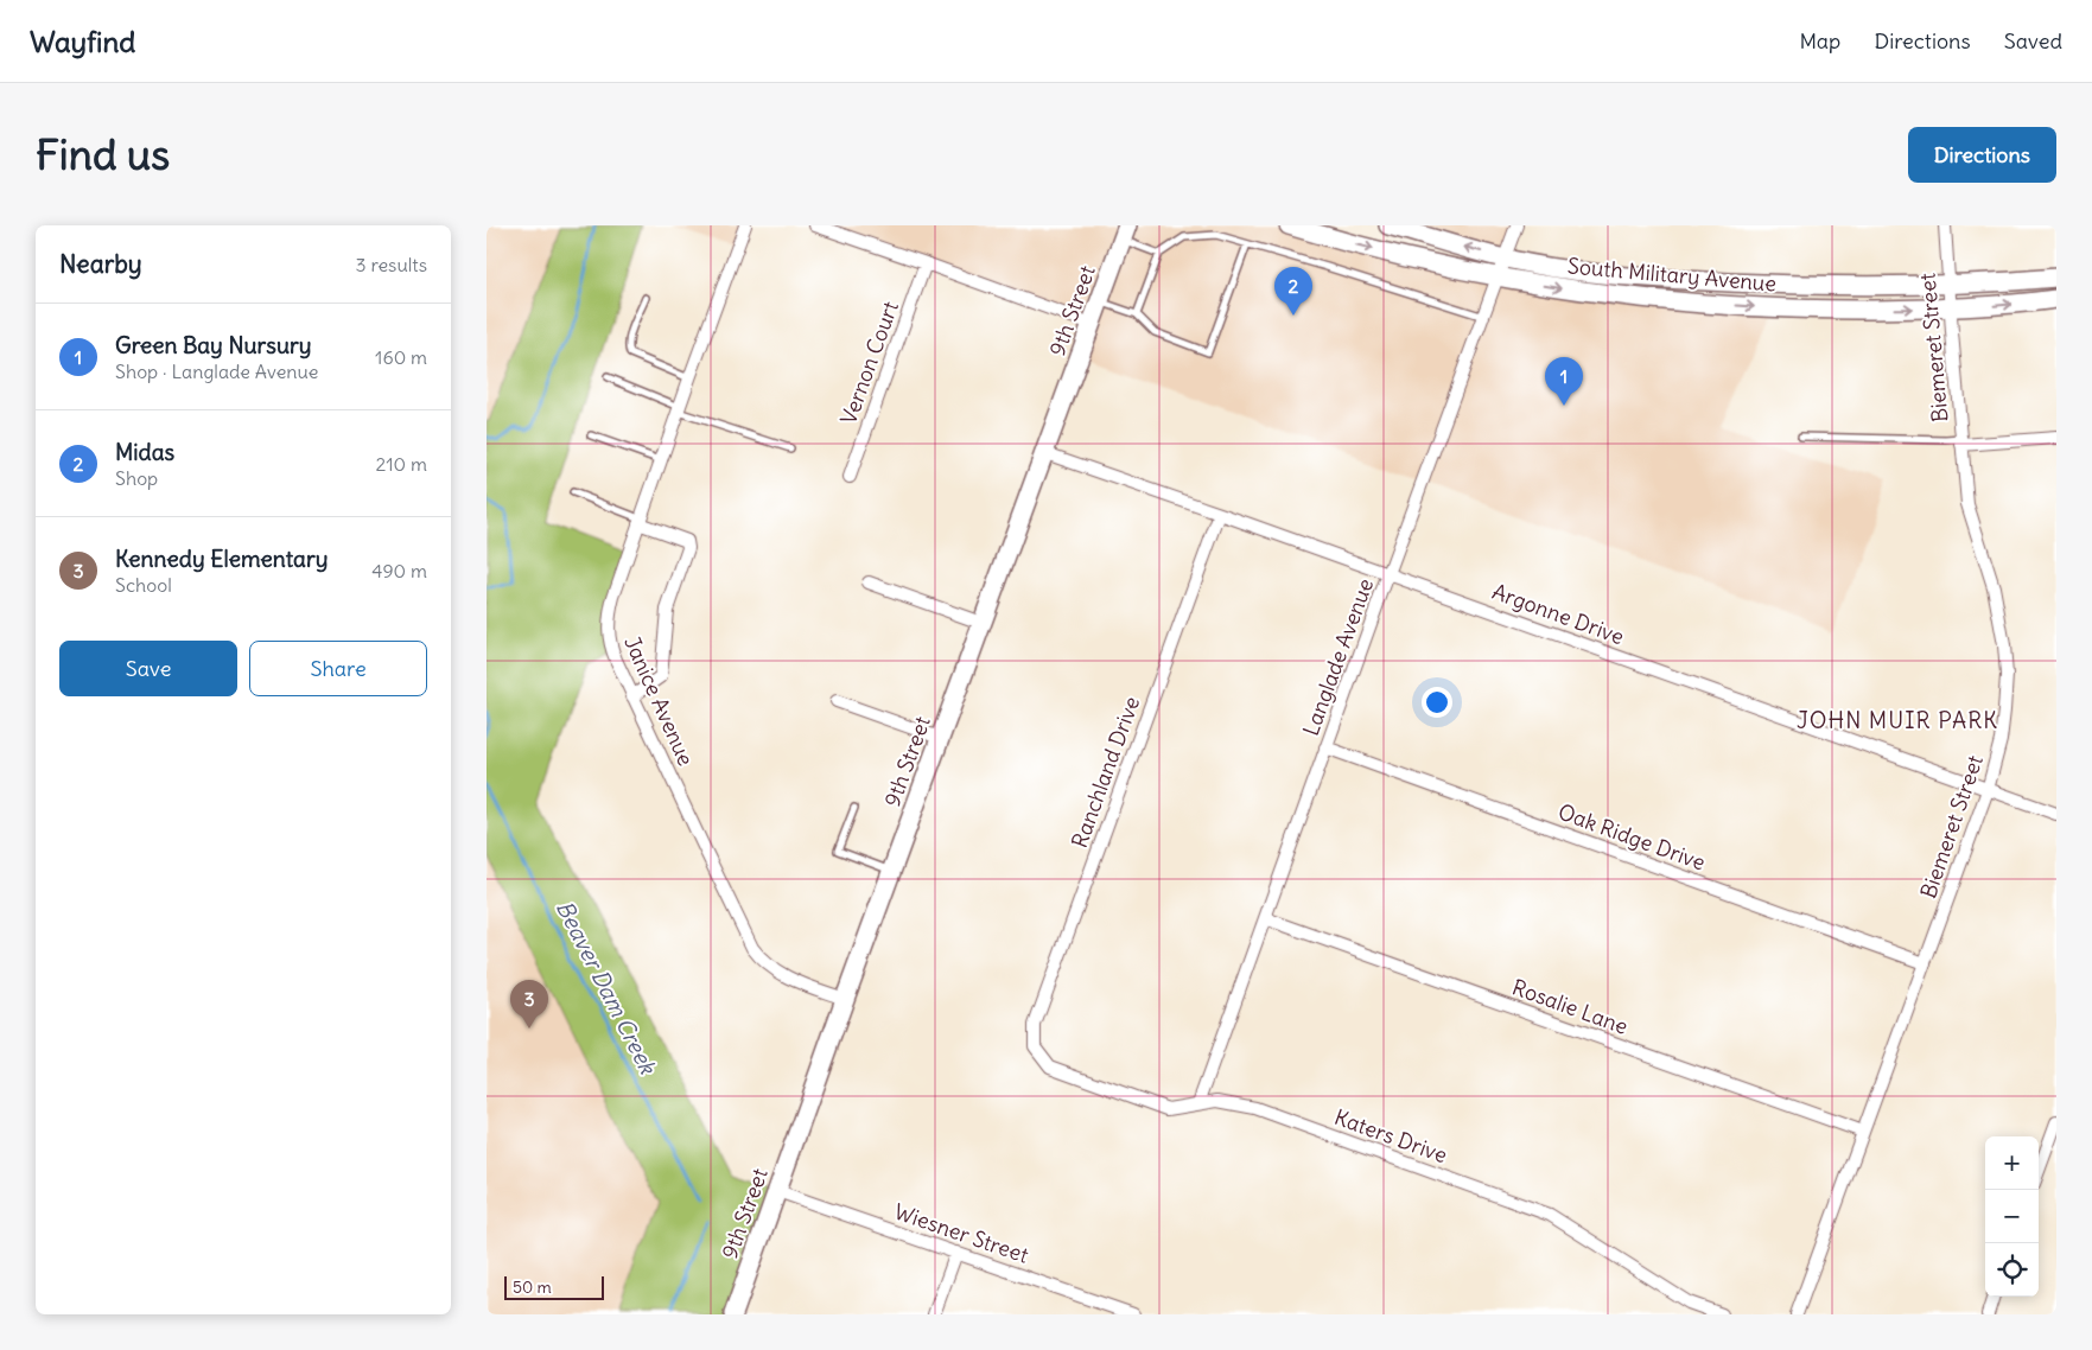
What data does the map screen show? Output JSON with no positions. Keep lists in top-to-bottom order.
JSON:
{
  "streets": {
    "main road": ["South Military Avenue", "9th Street"],
    "street": [
      "Biemeret Street",
      "Vernon Court",
      "Argonne Drive",
      "Langlade Avenue",
      "Janice Avenue",
      "Ranchland Drive",
      "Oak Ridge Drive",
      "Rosalie Lane",
      "Katers Drive",
      "Wiesner Street"
    ]
  },
  "crossings": [
    ["South Military Avenue", "Biemeret Street"],
    ["South Military Avenue", "Langlade Avenue"],
    ["9th Street", "Argonne Drive"],
    ["9th Street", "Janice Avenue"],
    ["9th Street", "Wiesner Street"],
    ["Biemeret Street", "Argonne Drive"],
    ["Biemeret Street", "Oak Ridge Drive"],
    ["Biemeret Street", "Rosalie Lane"],
    ["Argonne Drive", "Langlade Avenue"],
    ["Argonne Drive", "Ranchland Drive"],
    ["Langlade Avenue", "Oak Ridge Drive"],
    ["Langlade Avenue", "Rosalie Lane"],
    ["Langlade Avenue", "Katers Drive"],
    ["Ranchland Drive", "Katers Drive"]
  ],
  "districts": ["JOHN MUIR PARK"],
  "water": ["Beaver Dam Creek"],
  "scale_bar": "50 m",
  "page": {
    "header": "Wayfind",
    "nav": ["Map", "Directions", "Saved"],
    "buttons": [
      "Directions",
      ["Save", "Share"]
    ],
    "title": "Find us",
    "heading": ["Nearby", "3 results"],
    "pins": ["2", "1", "3"],
    "list": [
      {
        "mark": "1",
        "name": "Green Bay Nursury",
        "note": "Shop · Langlade Avenue",
        "value": "160 m"
      },
      {
        "mark": "2",
        "name": "Midas",
        "note": "Shop",
        "value": "210 m"
      },
      {
        "mark": "3",
        "name": "Kennedy Elementary",
        "note": "School",
        "value": "490 m"
      }
    ],
    "map_buttons": ["+", "−"],
    "scale": "50 m"
  }
}
